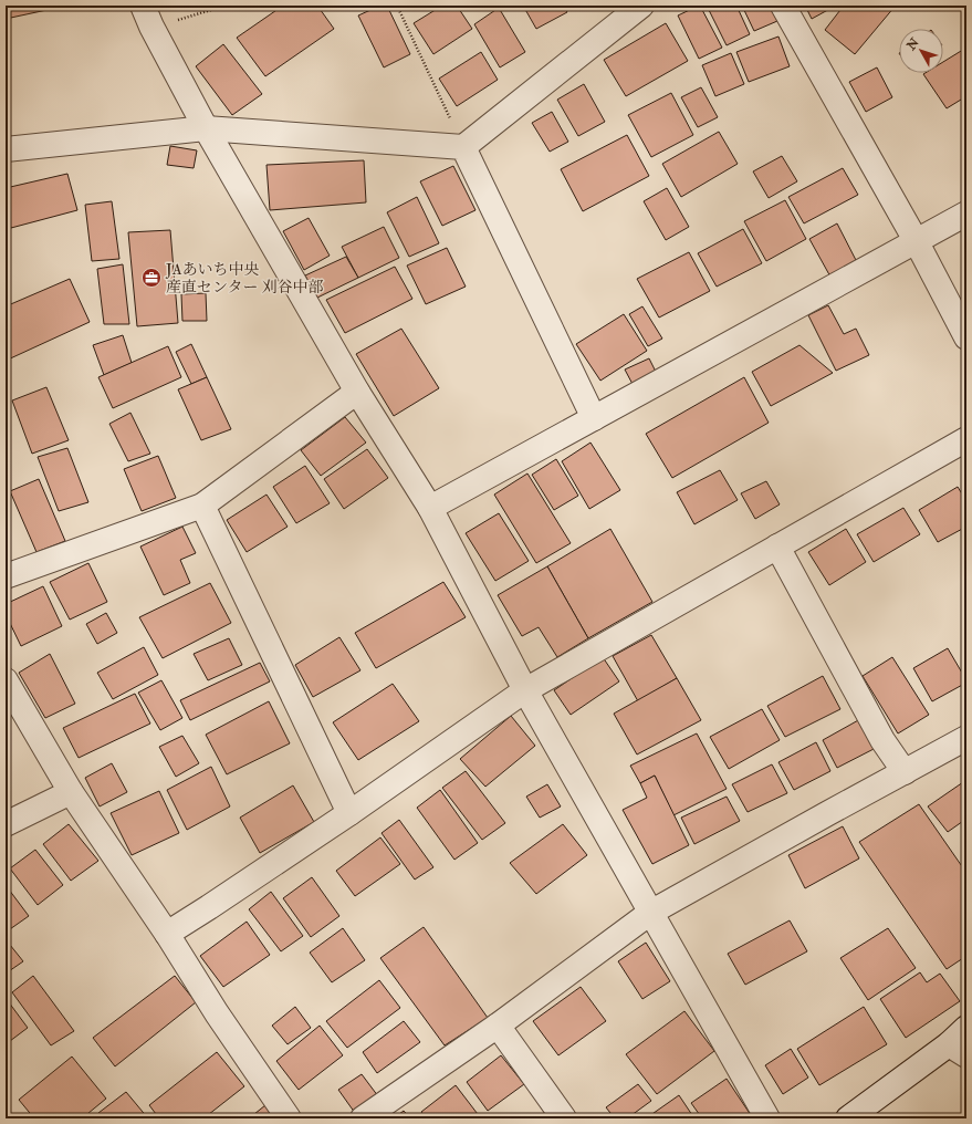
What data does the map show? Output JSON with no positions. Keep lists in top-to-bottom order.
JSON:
{
  "places": {
    "office": ["JAあいち中央 産直センター 刈谷中部"]
  },
  "north": "top left"
}
